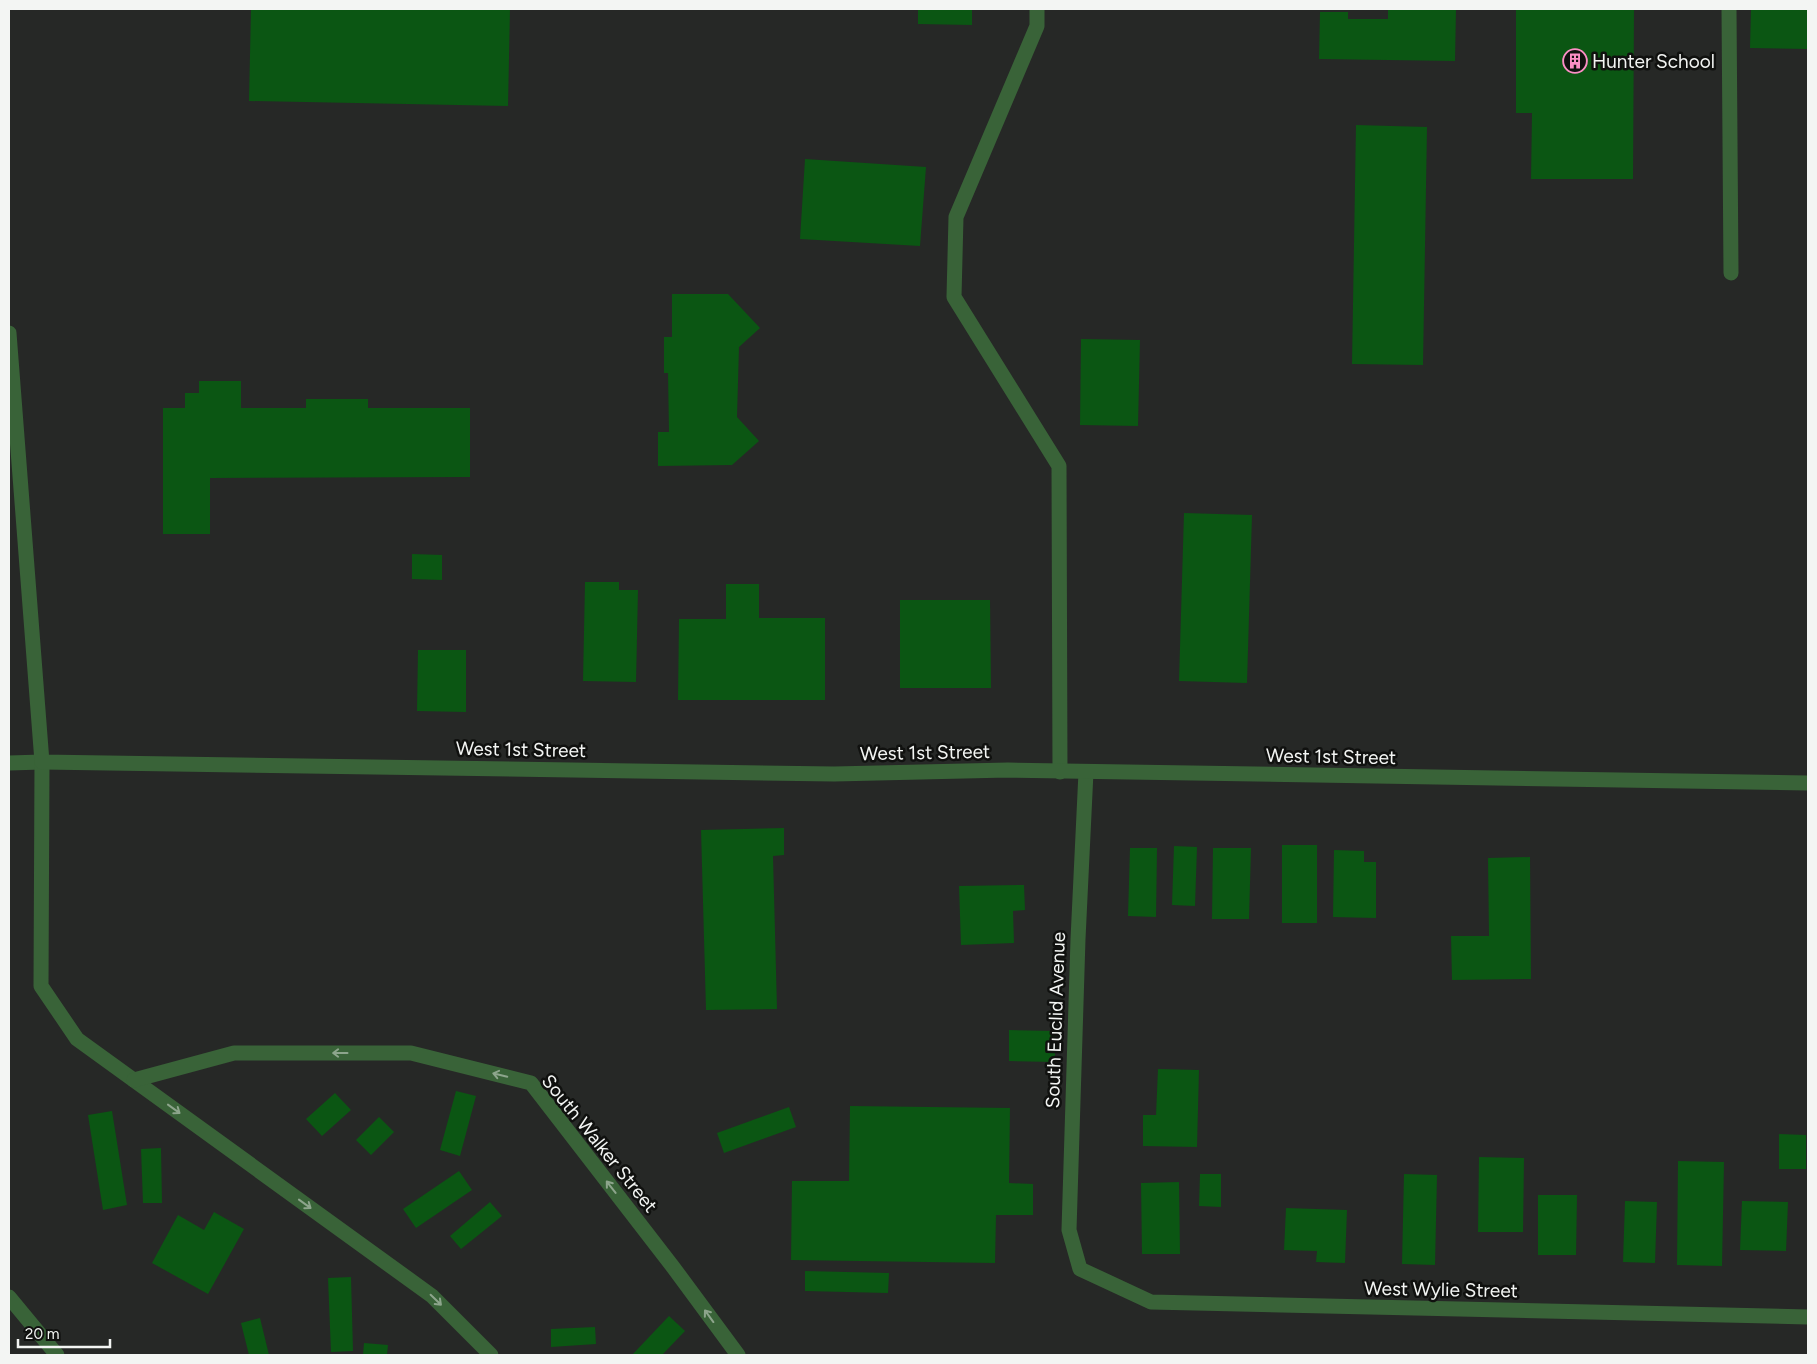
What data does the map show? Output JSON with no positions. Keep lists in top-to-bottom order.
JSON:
{
  "streets": {
    "street": [
      "West 1st Street",
      "South Euclid Avenue",
      "South Walker Street",
      "West Wylie Street"
    ]
  },
  "crossings": [
    ["West 1st Street", "South Euclid Avenue"],
    ["South Euclid Avenue", "West Wylie Street"]
  ],
  "one_way": ["South Walker Street"],
  "places": {
    "building": ["Hunter School"]
  },
  "scale_bar": "20 m"
}
